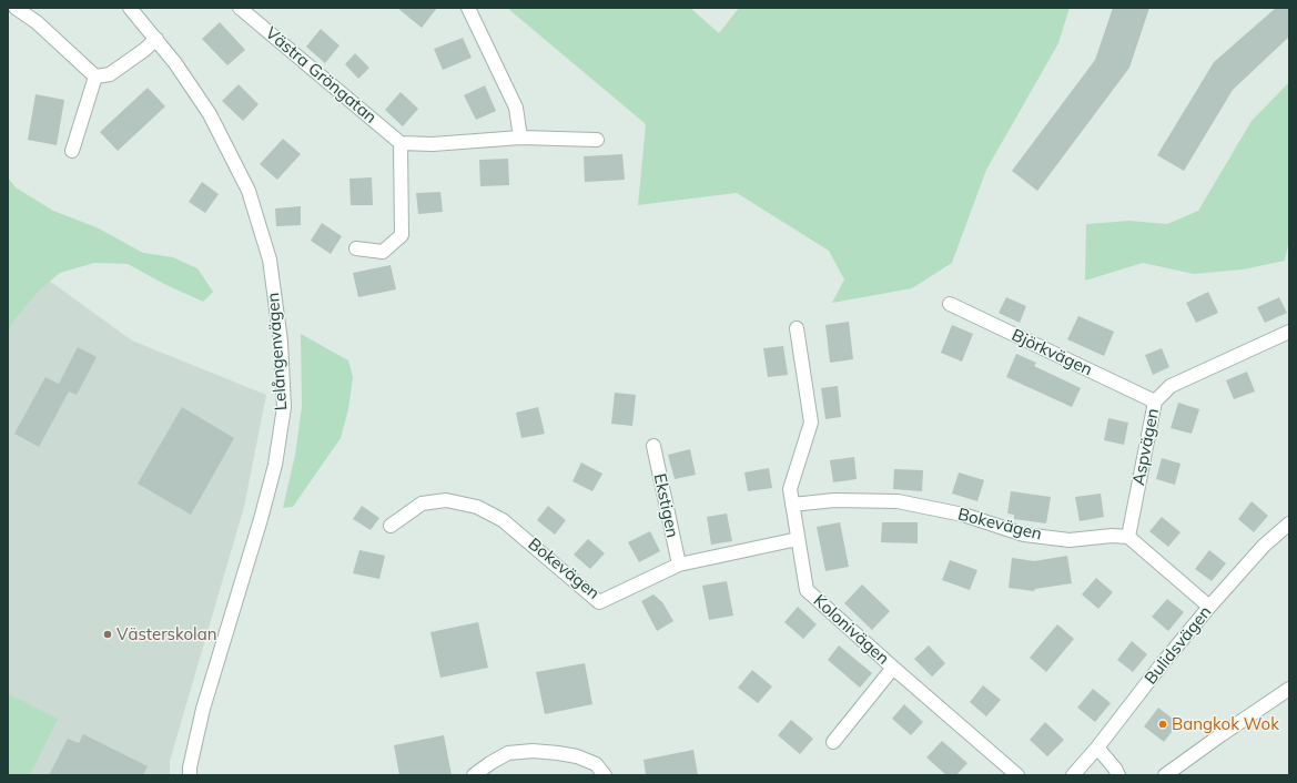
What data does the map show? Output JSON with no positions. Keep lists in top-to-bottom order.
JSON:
{
  "streets": {
    "street": [
      "Västra Gröngatan",
      "Lelångenvägen",
      "Björkvägen",
      "Aspvägen",
      "Ekstigen",
      "Bokevägen",
      "Kolonivägen",
      "Bulidsvägen"
    ]
  },
  "crossings": [
    ["Björkvägen", "Aspvägen"],
    ["Aspvägen", "Bokevägen"],
    ["Ekstigen", "Bokevägen"],
    ["Bokevägen", "Kolonivägen"]
  ],
  "places": ["Västerskolan", "Bangkok Wok"]
}
